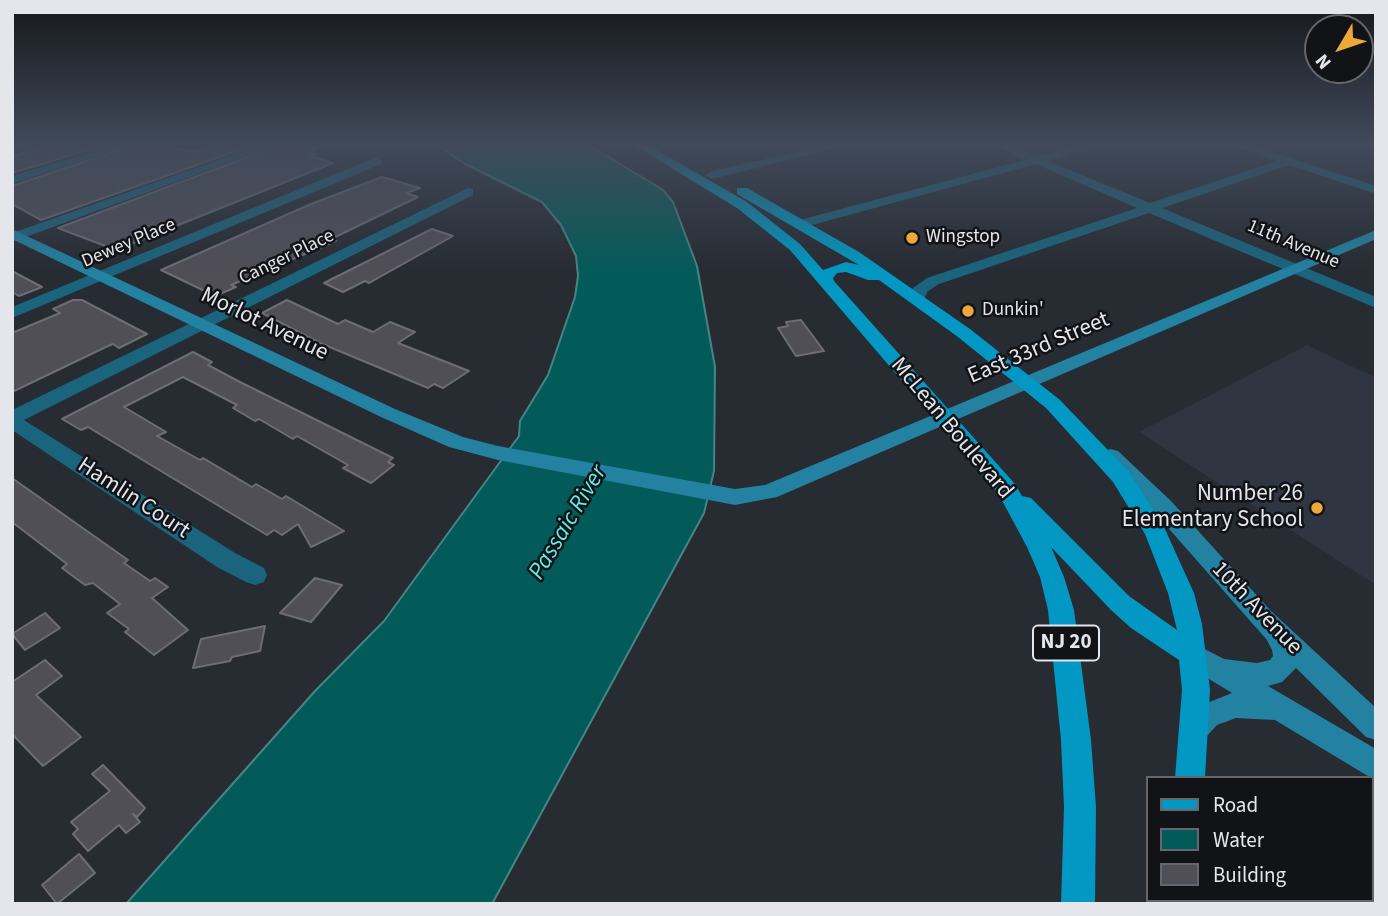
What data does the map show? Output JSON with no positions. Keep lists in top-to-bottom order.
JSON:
{
  "streets": {
    "main road": [
      "Morlot Avenue",
      "East 33rd Street",
      "McLean Boulevard",
      "10th Avenue",
      "NJ 20"
    ],
    "street": [
      "Dewey Place",
      "11th Avenue",
      "Canger Place",
      "Hamlin Court"
    ]
  },
  "crossings": [
    ["Dewey Place", "Morlot Avenue"],
    ["11th Avenue", "East 33rd Street"],
    ["Canger Place", "Morlot Avenue"],
    ["Canger Place", "Hamlin Court"],
    ["Morlot Avenue", "East 33rd Street"],
    ["East 33rd Street", "McLean Boulevard"]
  ],
  "water": ["Passaic River"],
  "places": ["Wingstop", "Dunkin'", "Number 26 Elementary School"],
  "legend": ["Road", "Water", "Building"],
  "north": "bottom left"
}
